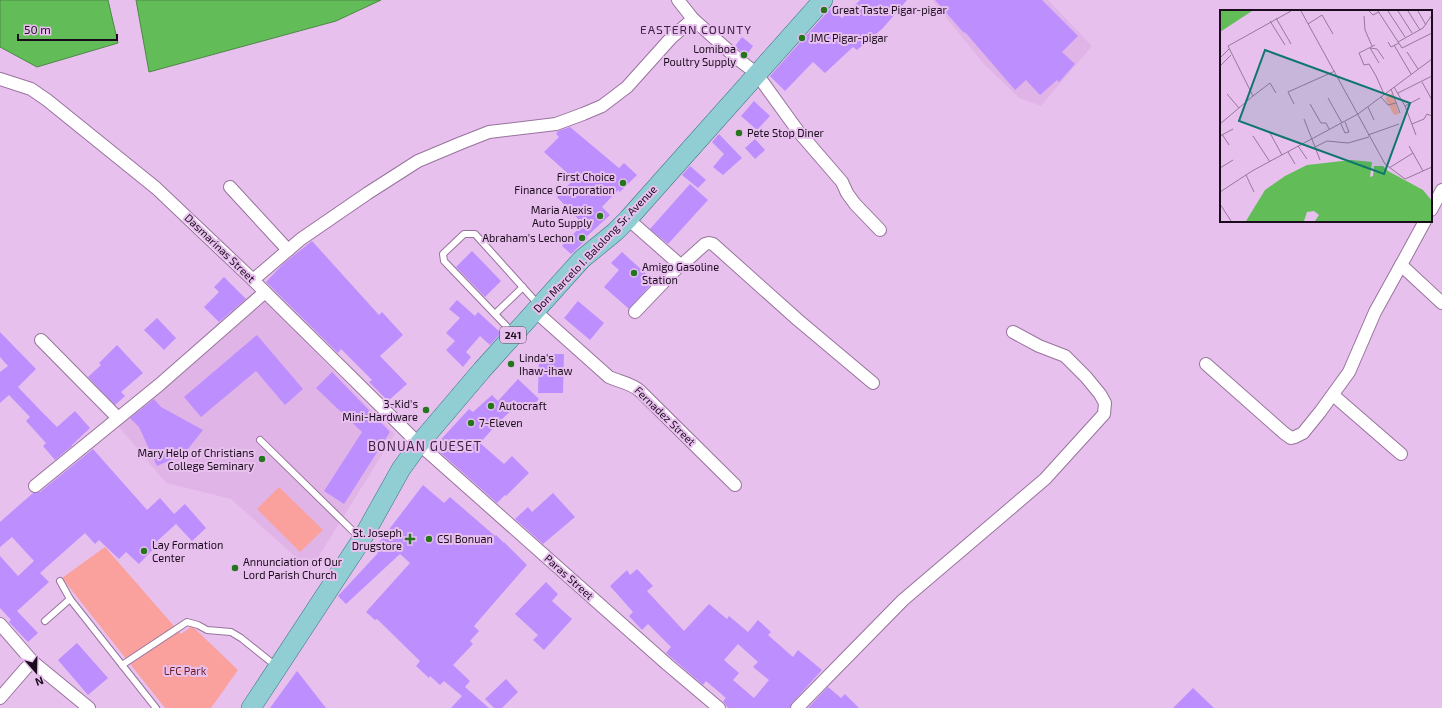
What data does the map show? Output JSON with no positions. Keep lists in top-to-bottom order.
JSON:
{
  "streets": {
    "main road": ["Don Marcelo I. Balolong Sr. Avenue", "241"],
    "street": ["Dasmarinas Street", "Fernadez Street", "Paras Street"]
  },
  "crossings": [
    ["Dasmarinas Street", "Don Marcelo I. Balolong Sr. Avenue"],
    ["Dasmarinas Street", "Paras Street"],
    ["Don Marcelo I. Balolong Sr. Avenue", "Fernadez Street"],
    ["Don Marcelo I. Balolong Sr. Avenue", "Paras Street"]
  ],
  "districts": ["EASTERN COUNTY", "BONUAN GUESET"],
  "parks": ["LFC Park"],
  "places": {
    "other": [
      "Great Taste Pigar-pigar",
      "JMC Pigar-pigar",
      "Lomiboa Poultry Supply",
      "Pete Stop Diner",
      "First Choice Finance Corporation",
      "Maria Alexis Auto Supply",
      "Abraham's Lechon",
      "Amigo Gasoline Station",
      "Linda's Ihaw-ihaw",
      "Autocraft",
      "3-Kid's Mini-Hardware",
      "7-Eleven",
      "Mary Help of Christians College Seminary",
      "CSI Bonuan",
      "Lay Formation Center",
      "Annunciation of Our Lord Parish Church"
    ],
    "health": ["St. Joseph Drugstore"]
  },
  "scale_bar": "50 m",
  "north": "bottom"
}
